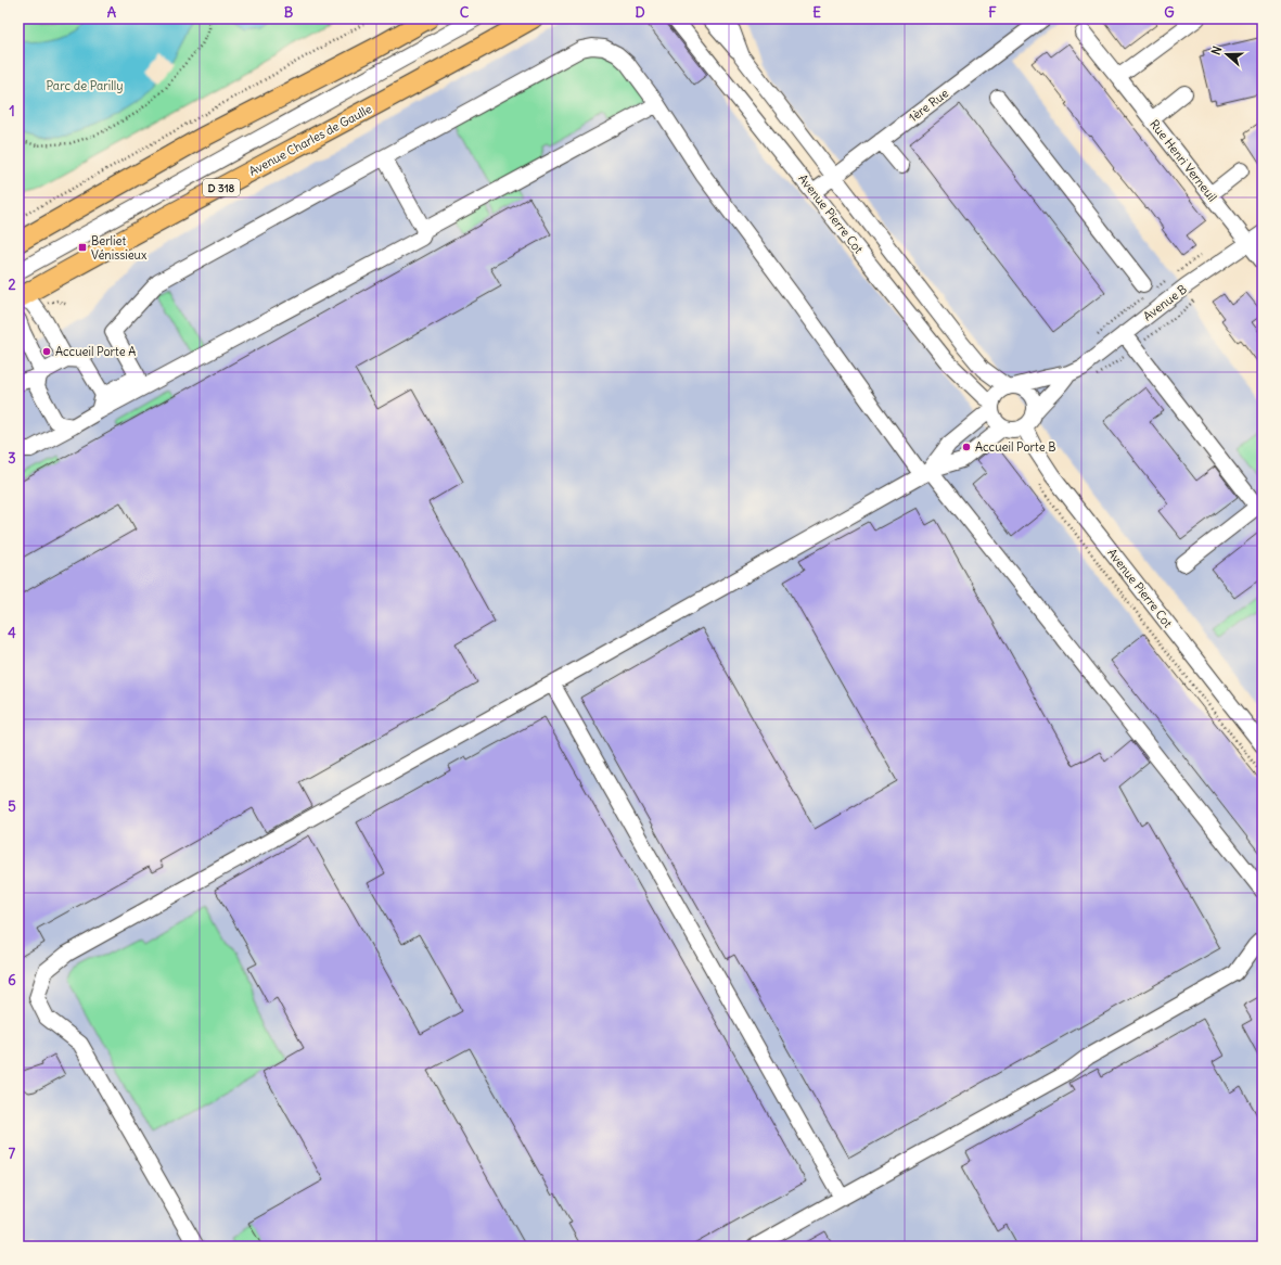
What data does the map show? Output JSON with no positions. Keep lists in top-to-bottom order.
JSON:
{
  "streets": {
    "main road": ["Avenue Charles de Gaulle", "D 318"],
    "street": [
      "1ère Rue",
      "Rue Henri Verneuil",
      "Avenue Pierre Cot",
      "Avenue B"
    ]
  },
  "crossings": [
    ["1ère Rue", "Avenue Pierre Cot"],
    ["Rue Henri Verneuil", "Avenue B"],
    ["Avenue Pierre Cot", "Avenue B"]
  ],
  "parks": ["Parc de Parilly"],
  "places": {
    "transit": ["Berliet Vénissieux"],
    "other": ["Accueil Porte A", "Accueil Porte B"]
  },
  "north": "left",
  "grid": {
    "columns": [
      "A",
      "B",
      "C",
      "D",
      "E",
      "F",
      "G"
    ],
    "rows": [
      "1",
      "2",
      "3",
      "4",
      "5",
      "6",
      "7"
    ]
  }
}
